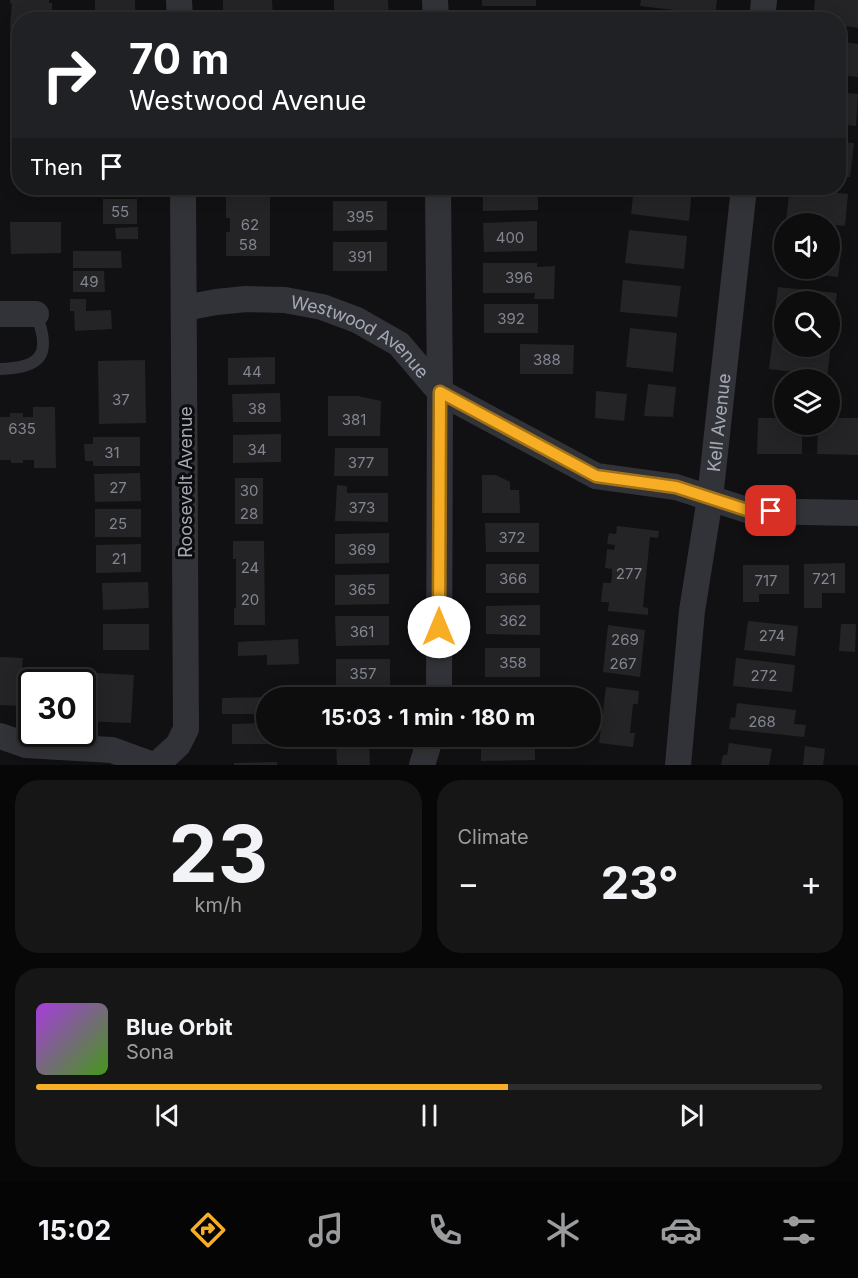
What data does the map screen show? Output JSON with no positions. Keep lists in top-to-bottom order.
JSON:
{
  "streets": {
    "street": ["Westwood Avenue", "Kell Avenue", "Roosevelt Avenue"]
  },
  "crossings": [
    ["Westwood Avenue", "Kell Avenue"],
    ["Westwood Avenue", "Roosevelt Avenue"]
  ],
  "house_numbers": [
    "55",
    "395",
    "62",
    "400",
    "58",
    "391",
    "396",
    "49",
    "392",
    "388",
    "44",
    "37",
    "38",
    "381",
    "635",
    "34",
    "31",
    "377",
    "27",
    "30",
    "373",
    "28",
    "25",
    "372",
    "369",
    "21",
    "24",
    "277",
    "366",
    "721",
    "717",
    "365",
    "20",
    "362",
    "361",
    "274",
    "269",
    "358",
    "267",
    "357",
    "272",
    "268"
  ],
  "page": {
    "turn": ["70 m", "Westwood Avenue"],
    "then": "Then",
    "limit": "30",
    "trip": "15:03 · 1 min · 180 m",
    "tile": [
      ["23", "km/h"],
      "Climate"
    ],
    "heat": ["−", "23°", "+"],
    "song": ["Blue Orbit", "Sona"],
    "tabs": "15:02"
  }
}
